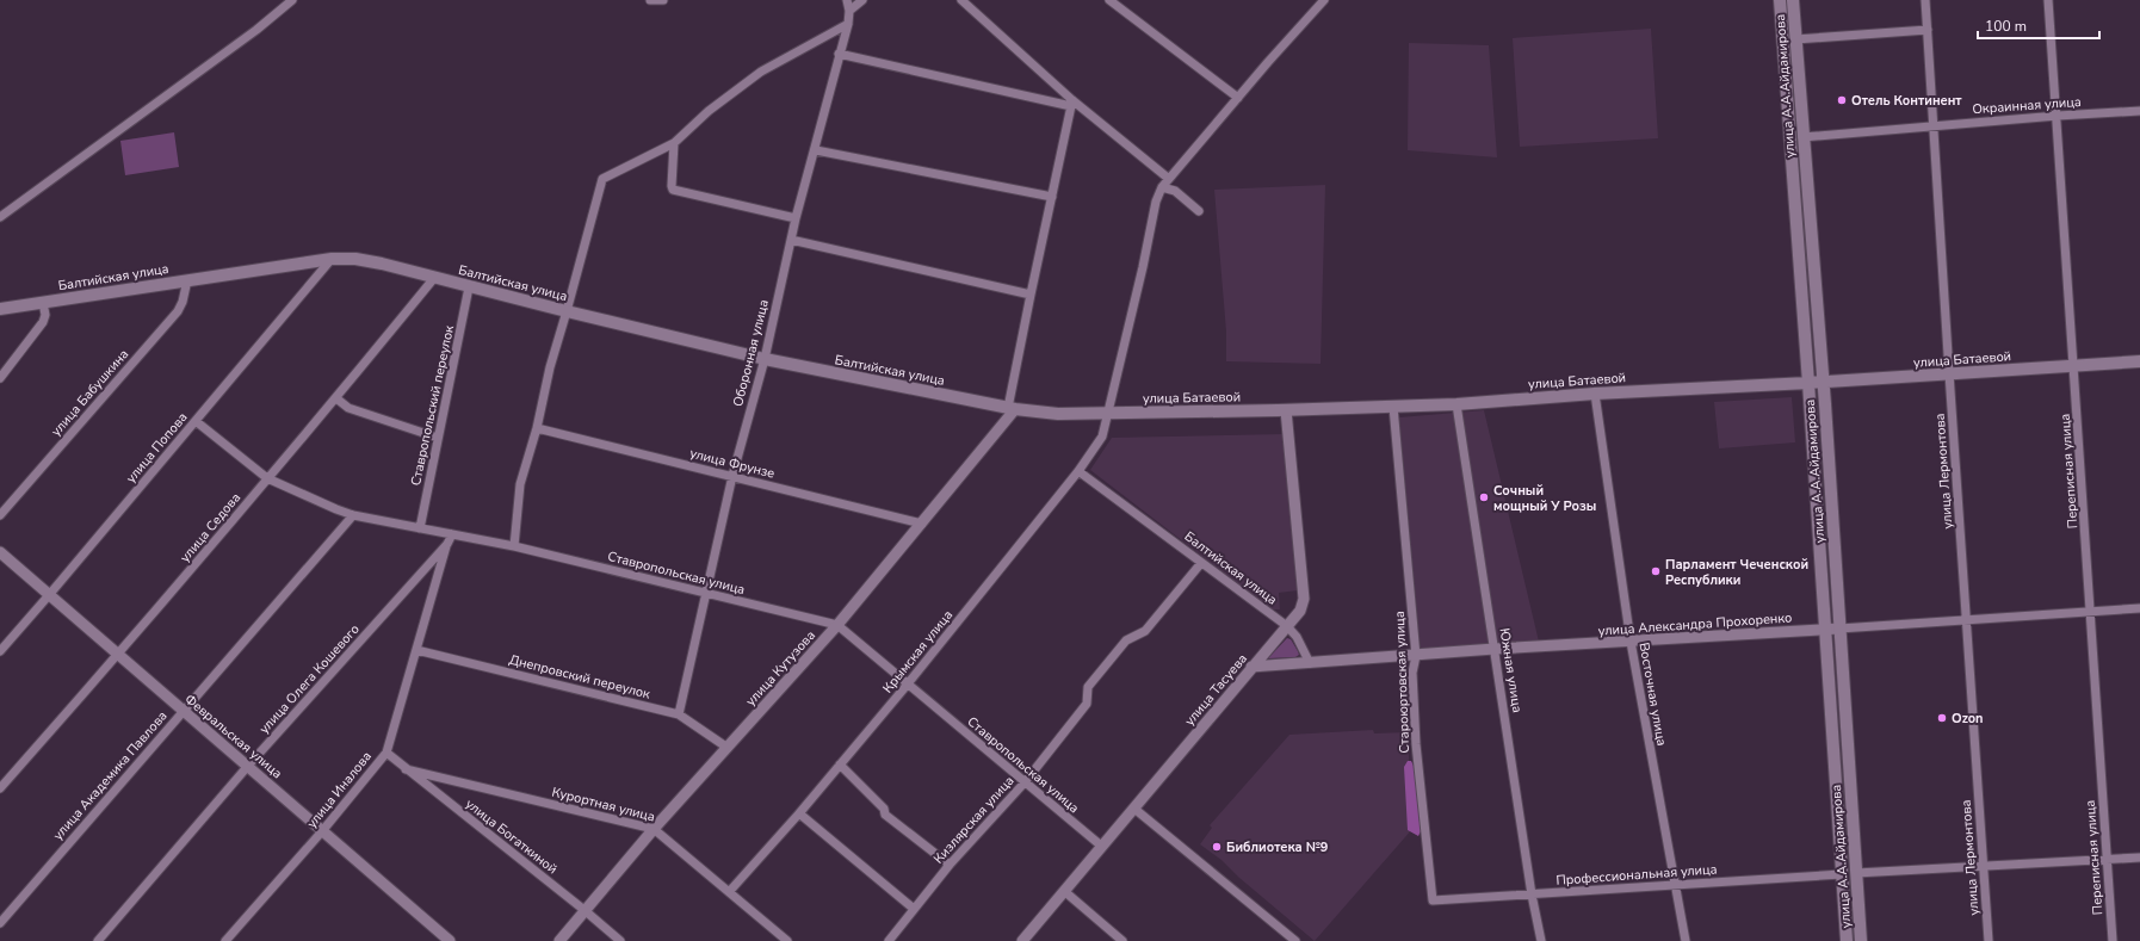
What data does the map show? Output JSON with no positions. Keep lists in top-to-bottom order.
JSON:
{
  "streets": {
    "main road": ["улица А.А.Айдамирова", "Балтийская улица", "улица Батаевой"],
    "street": [
      "Окраинная улица",
      "Оборонная улица",
      "улица Бабушкина",
      "Ставропольский переулок",
      "улица Попова",
      "улица Фрунзе",
      "улица Лермонтова",
      "Переписная улица",
      "улица Седова",
      "Ставропольская улица",
      "улица Александра Прохоренко",
      "Крымская улица",
      "улица Кутузова",
      "Южная улица",
      "Днепровский переулок",
      "улица Олега Кошевого",
      "Староюртовская улица",
      "улица Тасуева",
      "Восточная улица",
      "Февральская улица",
      "улица Академика Павлова",
      "улица Иналова",
      "Курортная улица",
      "Кизлярская улица",
      "улица Богаткиной",
      "Профессиональная улица"
    ]
  },
  "crossings": [
    ["улица А.А.Айдамирова", "Окраинная улица"],
    ["улица А.А.Айдамирова", "улица Батаевой"],
    ["улица А.А.Айдамирова", "улица Александра Прохоренко"],
    ["улица А.А.Айдамирова", "Профессиональная улица"],
    ["Окраинная улица", "улица Лермонтова"],
    ["Окраинная улица", "Переписная улица"],
    ["Балтийская улица", "Оборонная улица"],
    ["Балтийская улица", "улица Батаевой"],
    ["Балтийская улица", "улица Бабушкина"],
    ["Балтийская улица", "Ставропольский переулок"],
    ["Балтийская улица", "улица Попова"],
    ["Балтийская улица", "улица Седова"],
    ["Балтийская улица", "улица Александра Прохоренко"],
    ["Балтийская улица", "Крымская улица"],
    ["Балтийская улица", "улица Кутузова"],
    ["Балтийская улица", "улица Тасуева"],
    ["Балтийская улица", "Кизлярская улица"],
    ["Оборонная улица", "улица Фрунзе"],
    ["Оборонная улица", "Ставропольская улица"],
    ["Оборонная улица", "Днепровский переулок"],
    ["улица Батаевой", "улица Лермонтова"],
    ["улица Батаевой", "Переписная улица"],
    ["улица Батаевой", "Крымская улица"],
    ["улица Батаевой", "улица Кутузова"],
    ["улица Батаевой", "Южная улица"],
    ["улица Батаевой", "Староюртовская улица"],
    ["улица Батаевой", "улица Тасуева"],
    ["улица Батаевой", "Восточная улица"],
    ["Ставропольский переулок", "Ставропольская улица"],
    ["улица Попова", "Ставропольская улица"],
    ["улица Попова", "Февральская улица"],
    ["улица Фрунзе", "улица Кутузова"],
    ["улица Лермонтова", "улица Александра Прохоренко"],
    ["Переписная улица", "улица Александра Прохоренко"],
    ["улица Седова", "Ставропольская улица"],
    ["улица Седова", "Февральская улица"],
    ["Ставропольская улица", "Крымская улица"],
    ["Ставропольская улица", "улица Кутузова"],
    ["Ставропольская улица", "улица Тасуева"],
    ["Ставропольская улица", "улица Академика Павлова"],
    ["Ставропольская улица", "Кизлярская улица"],
    ["улица Александра Прохоренко", "Южная улица"],
    ["улица Александра Прохоренко", "Староюртовская улица"],
    ["улица Александра Прохоренко", "улица Тасуева"],
    ["улица Александра Прохоренко", "Восточная улица"],
    ["Крымская улица", "Курортная улица"],
    ["улица Кутузова", "Днепровский переулок"],
    ["улица Кутузова", "Курортная улица"],
    ["улица Кутузова", "улица Богаткиной"],
    ["Южная улица", "Профессиональная улица"],
    ["Днепровский переулок", "улица Иналова"],
    ["улица Олега Кошевого", "Февральская улица"],
    ["улица Олега Кошевого", "улица Иналова"],
    ["Староюртовская улица", "Профессиональная улица"],
    ["Восточная улица", "Профессиональная улица"],
    ["Февральская улица", "улица Академика Павлова"],
    ["Февральская улица", "улица Иналова"],
    ["улица Иналова", "улица Богаткиной"],
    ["Курортная улица", "улица Богаткиной"]
  ],
  "places": [
    "Отель Континент",
    "Сочный мощный У Розы",
    "Парламент Чеченской Республики",
    "Ozon",
    "Библиотека №9"
  ],
  "scale_bar": "100 m"
}
